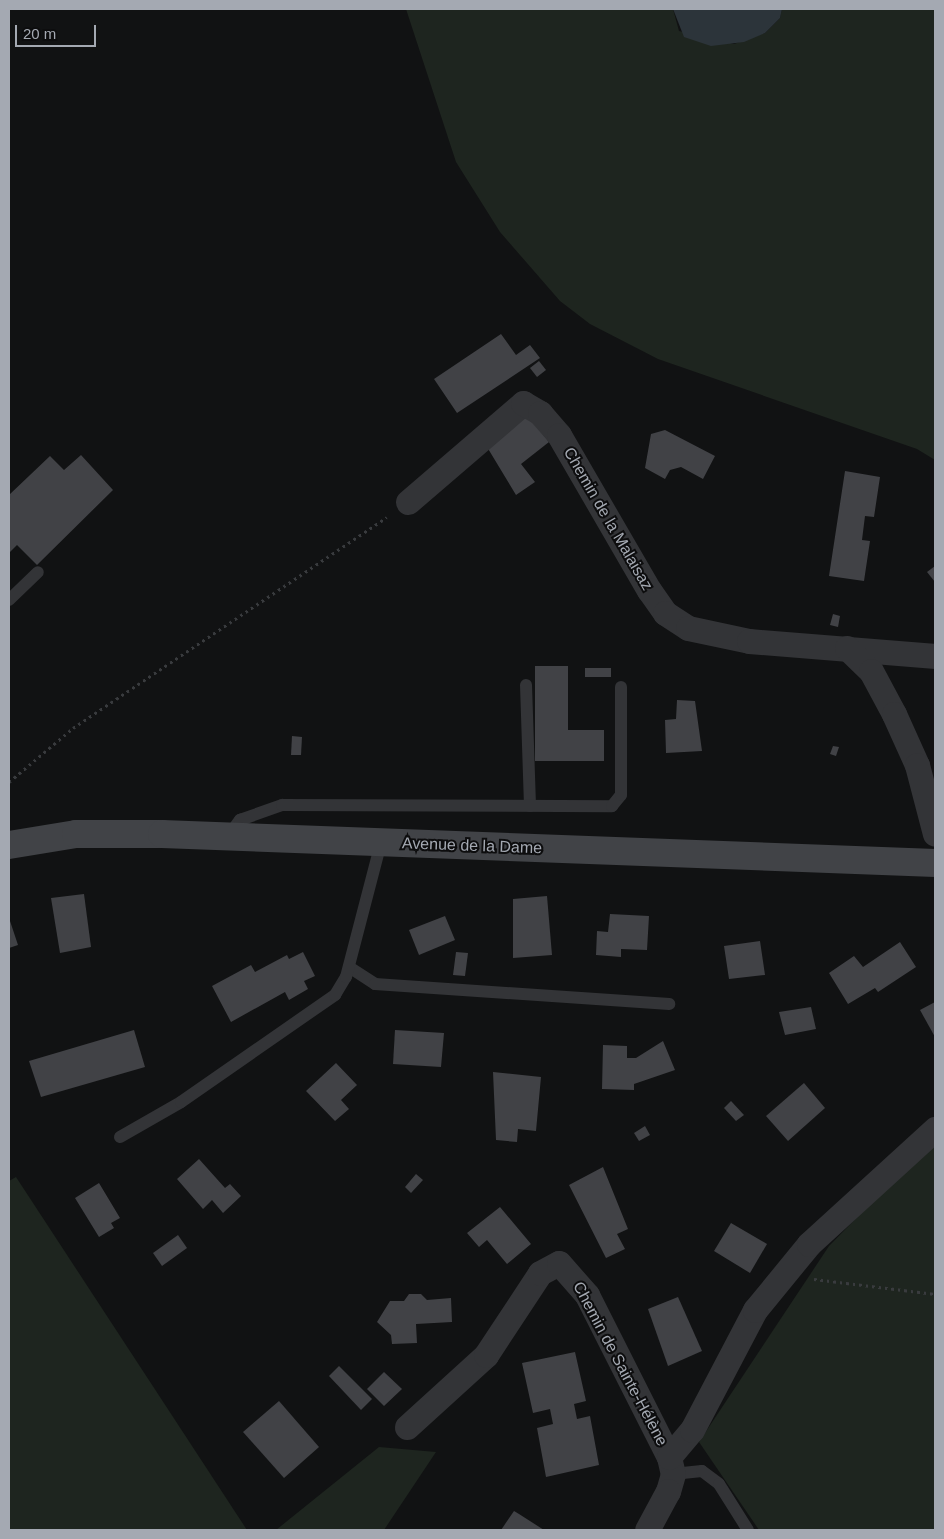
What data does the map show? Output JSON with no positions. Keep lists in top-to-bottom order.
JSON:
{
  "streets": {
    "main road": ["Avenue de la Dame"],
    "street": ["Chemin de la Malaisaz", "Chemin de Sainte-Hélène"]
  },
  "scale_bar": "20 m"
}
